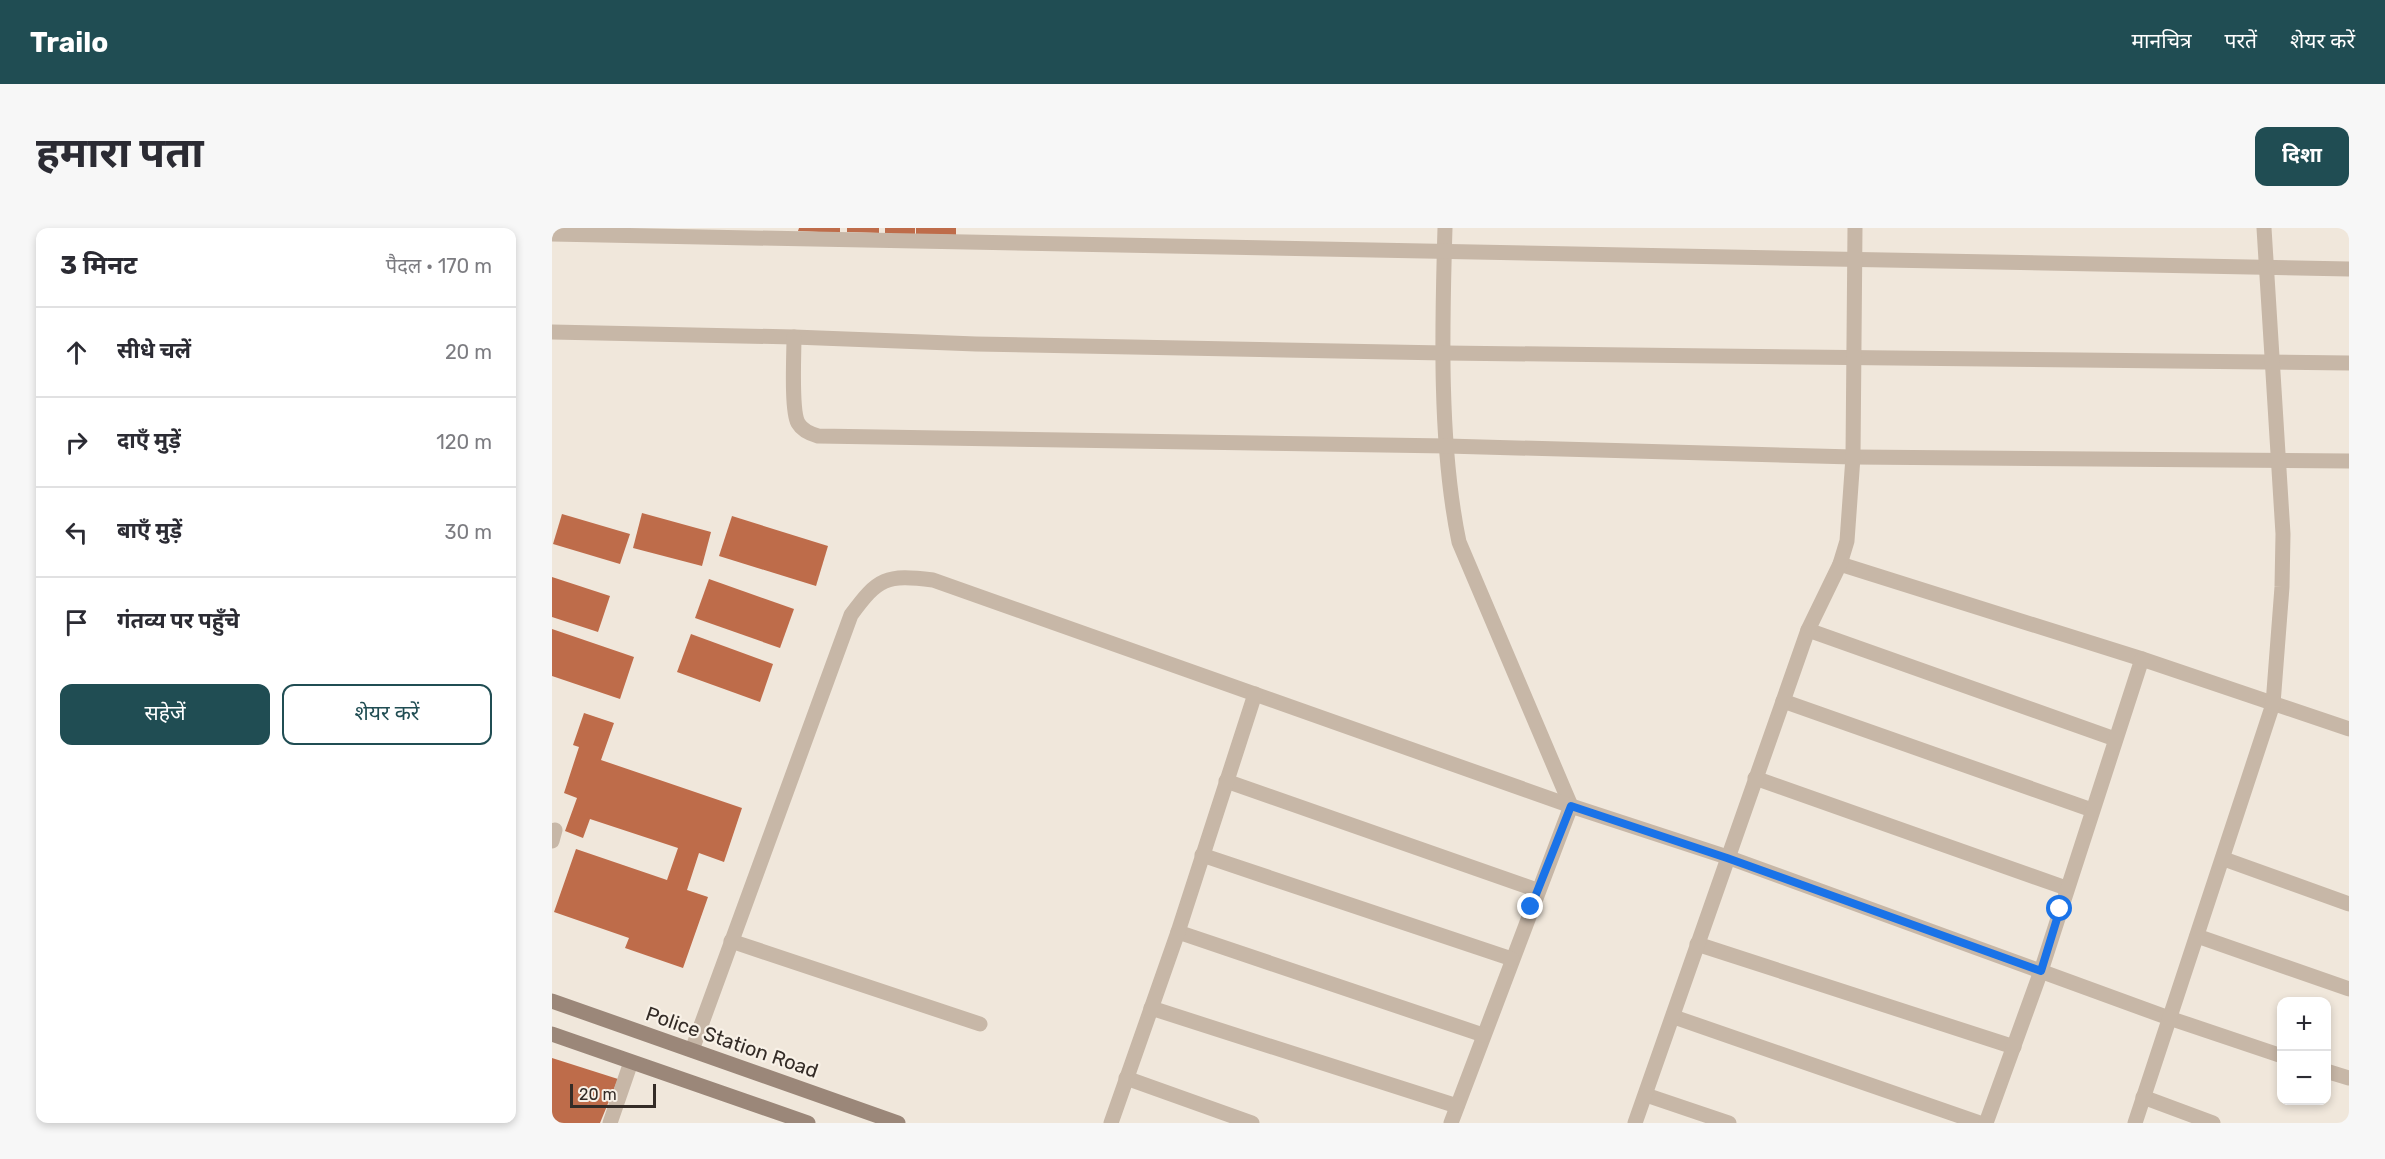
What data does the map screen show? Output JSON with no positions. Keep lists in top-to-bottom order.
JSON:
{
  "streets": {
    "street": ["Police Station Road"]
  },
  "scale_bar": "20 m",
  "page": {
    "header": "Trailo",
    "nav": ["मानचित्र", "परतें", "शेयर करें"],
    "buttons": [
      "दिशा",
      ["सहेजें", "शेयर करें"]
    ],
    "title": "हमारा पता",
    "heading": ["3 मिनट", "पैदल · 170 m"],
    "list": [
      ["सीधे चलें", "20 m"],
      ["दाएँ मुड़ें", "120 m"],
      ["बाएँ मुड़ें", "30 m"],
      "गंतव्य पर पहुँचे"
    ],
    "map_buttons": ["+", "−"],
    "scale": "20 m"
  }
}
